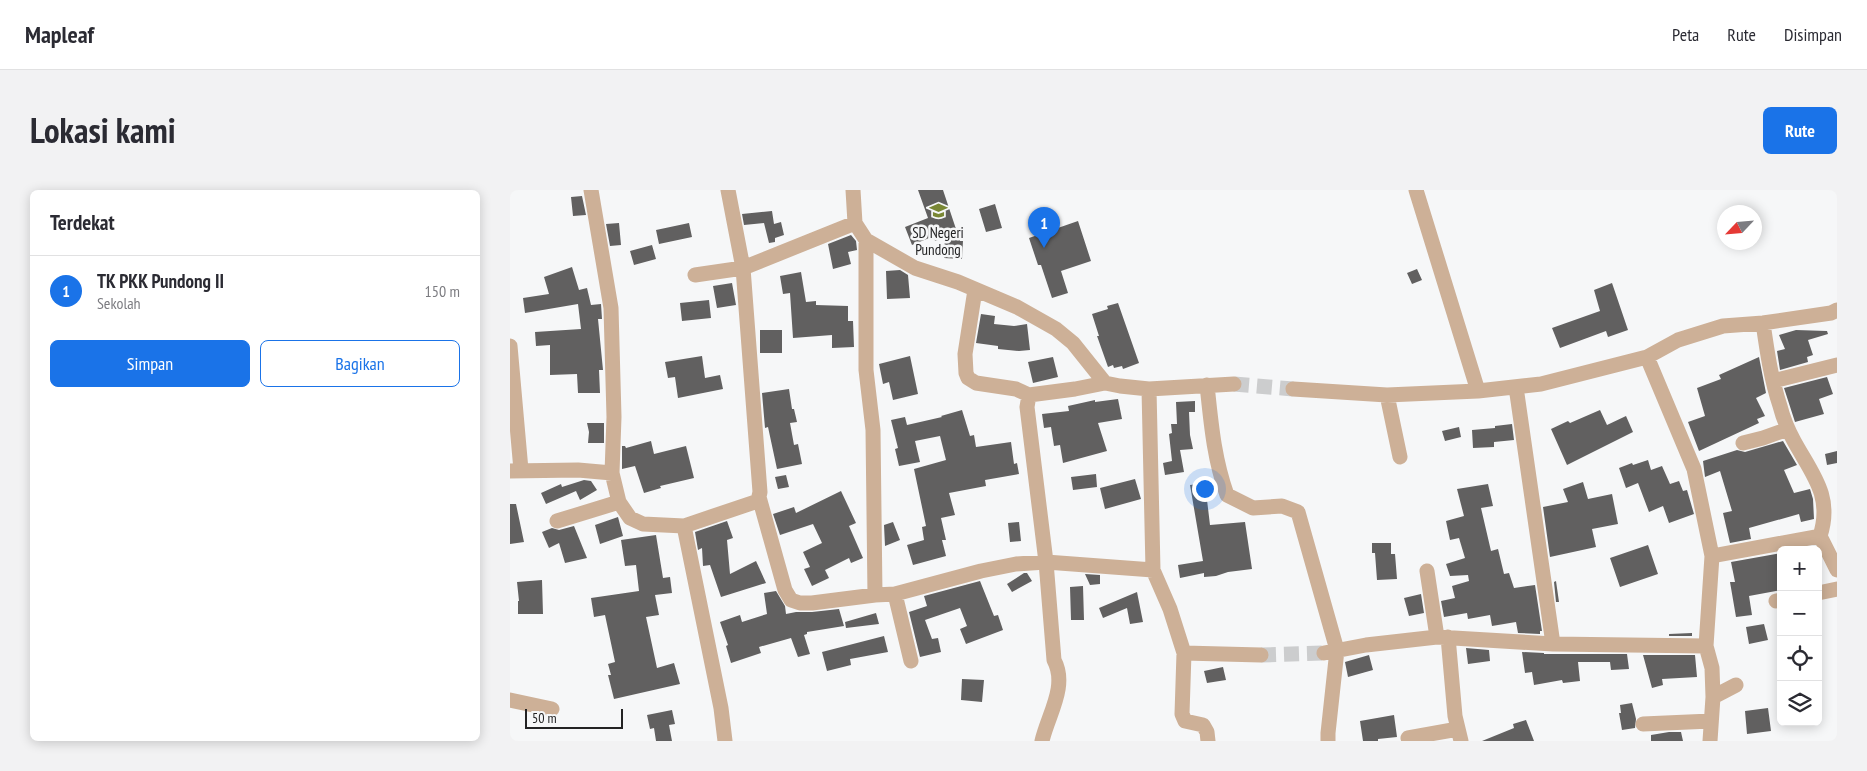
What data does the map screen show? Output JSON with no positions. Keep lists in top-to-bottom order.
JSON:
{
  "places": {
    "school or university": ["SD Negeri Pundong"]
  },
  "scale_bar": "50 m",
  "north": "bottom left",
  "page": {
    "header": "Mapleaf",
    "nav": ["Peta", "Rute", "Disimpan"],
    "title": "Lokasi kami",
    "buttons": [
      "Rute",
      ["Simpan", "Bagikan"]
    ],
    "heading": "Terdekat",
    "pins": "1",
    "list": [
      {
        "mark": "1",
        "name": "TK PKK Pundong II",
        "note": "Sekolah",
        "value": "150 m"
      }
    ],
    "map_buttons": ["+", "−"],
    "scale": "50 m"
  }
}
